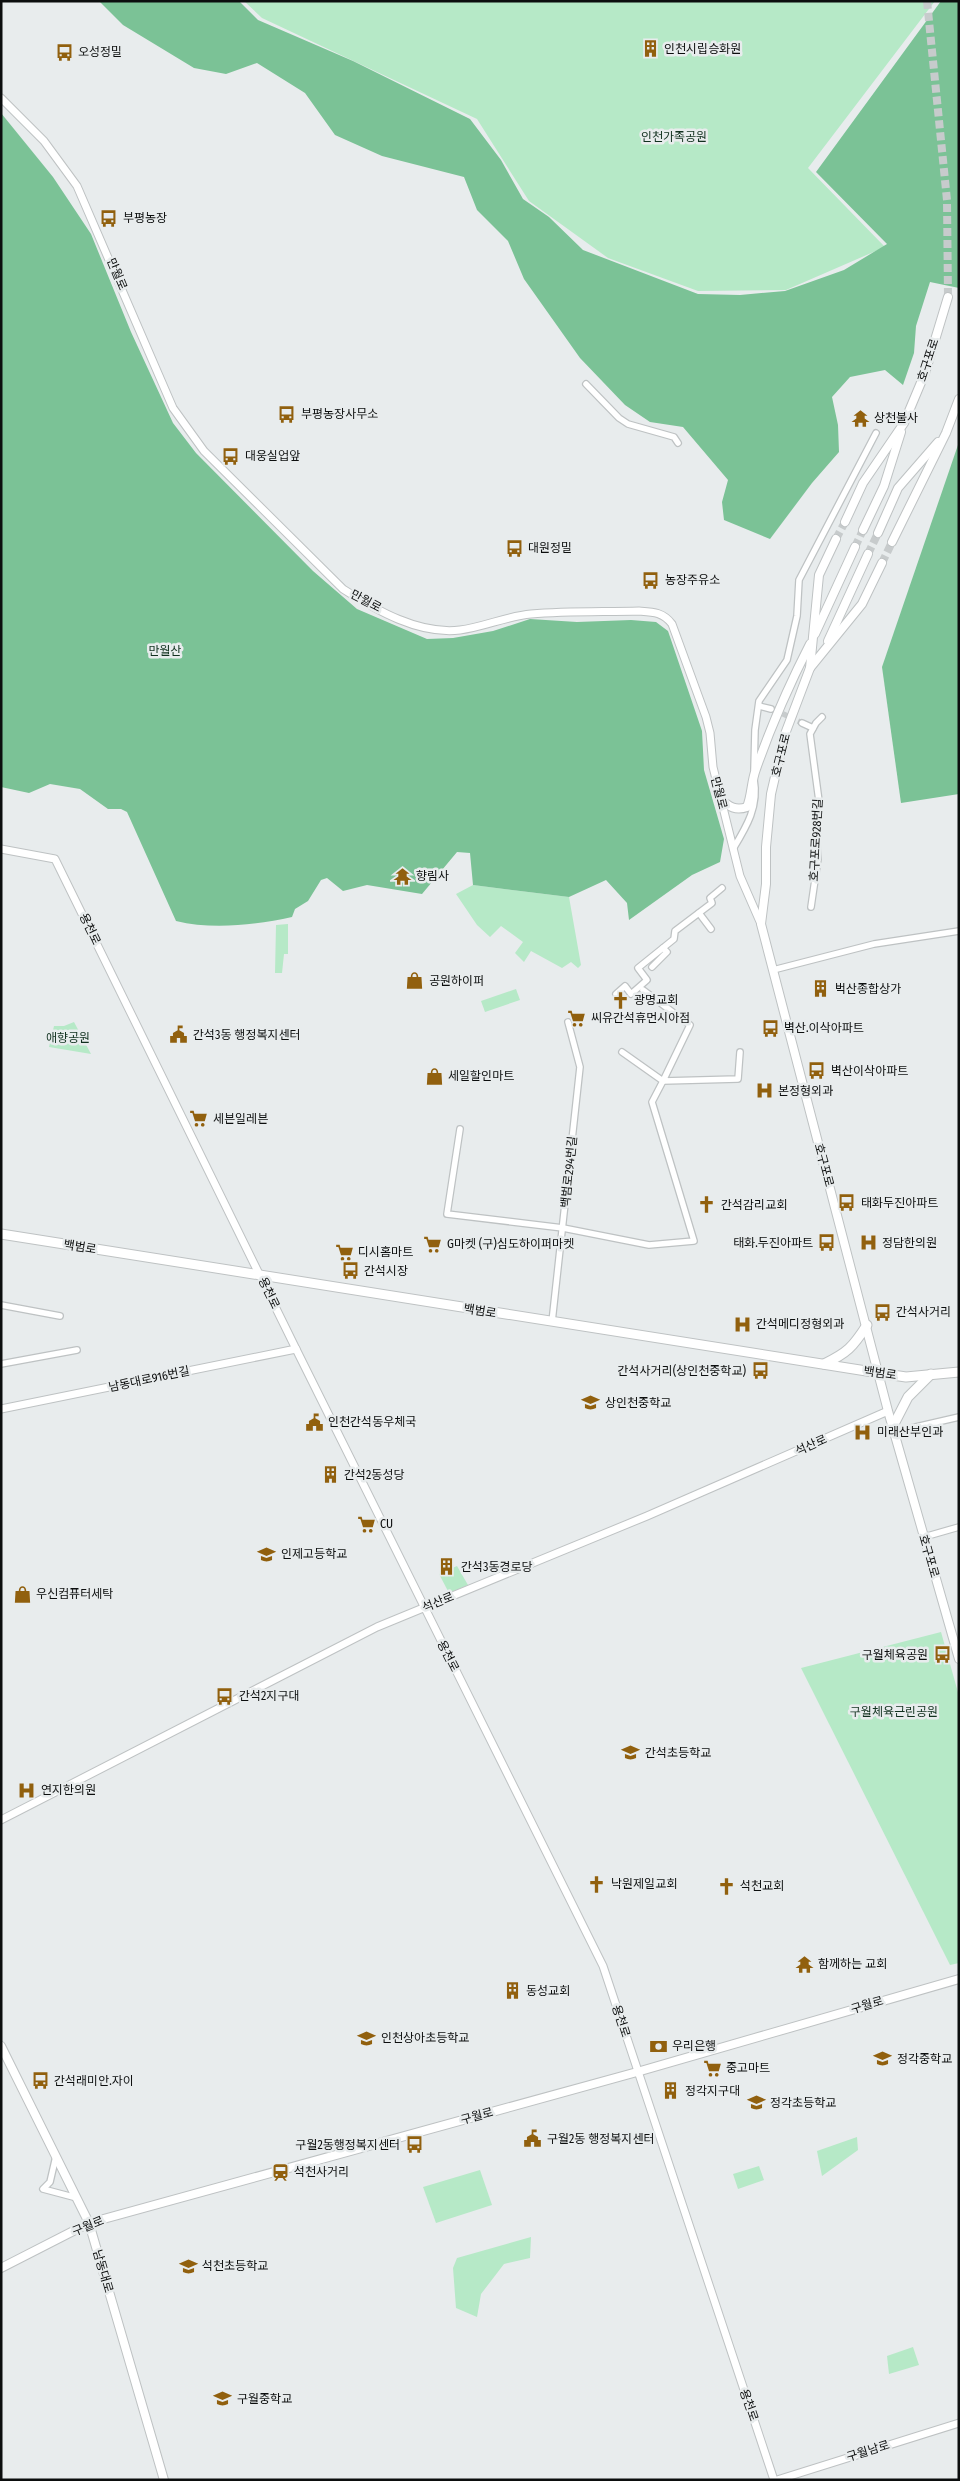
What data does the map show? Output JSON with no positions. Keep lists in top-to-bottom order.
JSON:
{
  "streets": {
    "main road": [
      "호구포로",
      "백범로",
      "구월로",
      "남동대로"
    ],
    "street": [
      "만월로",
      "호구포로928번길",
      "용천로",
      "백범로294번길",
      "남동대로916번길",
      "석산로",
      "구월남로"
    ]
  },
  "crossings": [
    ["만월로", "호구포로"],
    ["호구포로", "백범로"],
    ["호구포로", "석산로"],
    ["용천로", "백범로"],
    ["용천로", "남동대로916번길"],
    ["용천로", "석산로"],
    ["용천로", "구월로"],
    ["용천로", "구월남로"],
    ["백범로294번길", "백범로"],
    ["구월로", "남동대로"]
  ],
  "parks": [
    "인천가족공원",
    "만월산",
    "애향공원",
    "구월체육근린공원"
  ],
  "places": {
    "building": [
      "인천시립승화원",
      "벅산종합상가",
      "간석2동성당",
      "간석3동경로당",
      "동성교회",
      "정각지구대"
    ],
    "bus stop": [
      "오성정밀",
      "부평농장",
      "부평농장사무소",
      "대웅실업앞",
      "대원정밀",
      "농장주유소",
      "벽산.이삭아파트",
      "벽산이삭아파트",
      "태화두진아파트",
      "태화.두진아파트",
      "간석시장",
      "간석사거리",
      "간석사거리(상인천중학교)",
      "구월체육공원",
      "간석2지구대",
      "간석래미안.자이",
      "구월2동행정복지센터"
    ],
    "temple": ["상천불사", "향림사", "함께하는 교회"],
    "shop": ["공원하이퍼", "세일할인마트", "우신컴퓨터세탁"],
    "church": [
      "광명교회",
      "간석감리교회",
      "낙원제일교회",
      "석천교회"
    ],
    "supermarket": [
      "씨유간석휴먼시아점",
      "세븐일레븐",
      "G마켓 (구)심도하이퍼마켓",
      "디시홈마트",
      "CU",
      "중고마트"
    ],
    "public building": ["간석3동 행정복지센터", "인천간석동우체국", "구월2동 행정복지센터"],
    "hospital": [
      "본정형외과",
      "정담한의원",
      "간석메디정형외과",
      "미래산부인과",
      "연지한의원"
    ],
    "school or university": [
      "상인천중학교",
      "인제고등학교",
      "간석초등학교",
      "인천상아초등학교",
      "정각중학교",
      "정각초등학교",
      "석천초등학교",
      "구월중학교"
    ],
    "bank": ["우리은행"],
    "station": ["석천사거리"]
  }
}
